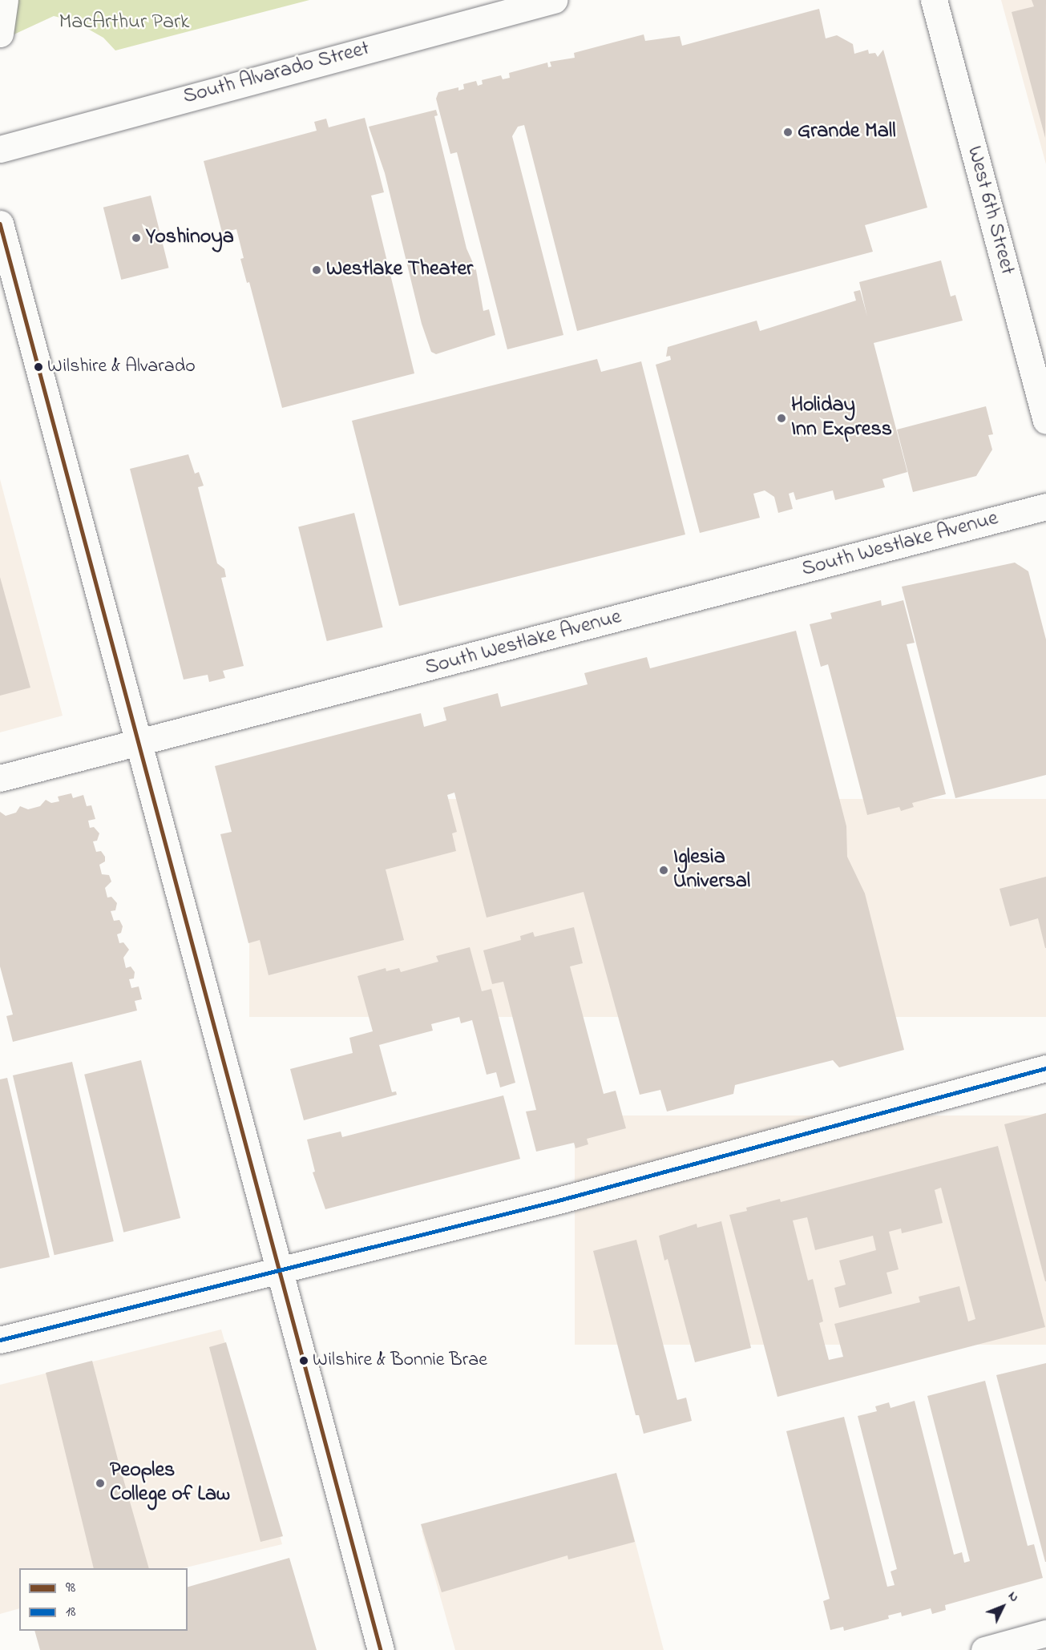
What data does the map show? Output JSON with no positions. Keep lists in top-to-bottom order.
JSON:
{
  "streets": {
    "main road": ["South Alvarado Street", "West 6th Street", "South Westlake Avenue"]
  },
  "parks": ["MacArthur Park"],
  "places": [
    "Grande Mall",
    "Yoshinoya",
    "Westlake Theater",
    "Wilshire & Alvarado",
    "Holiday Inn Express",
    "Iglesia Universal",
    "Wilshire & Bonnie Brae",
    "Peoples College of Law"
  ],
  "lines": ["transit line 98", "transit line 18"],
  "legend": ["98", "18"],
  "north": "top right"
}
